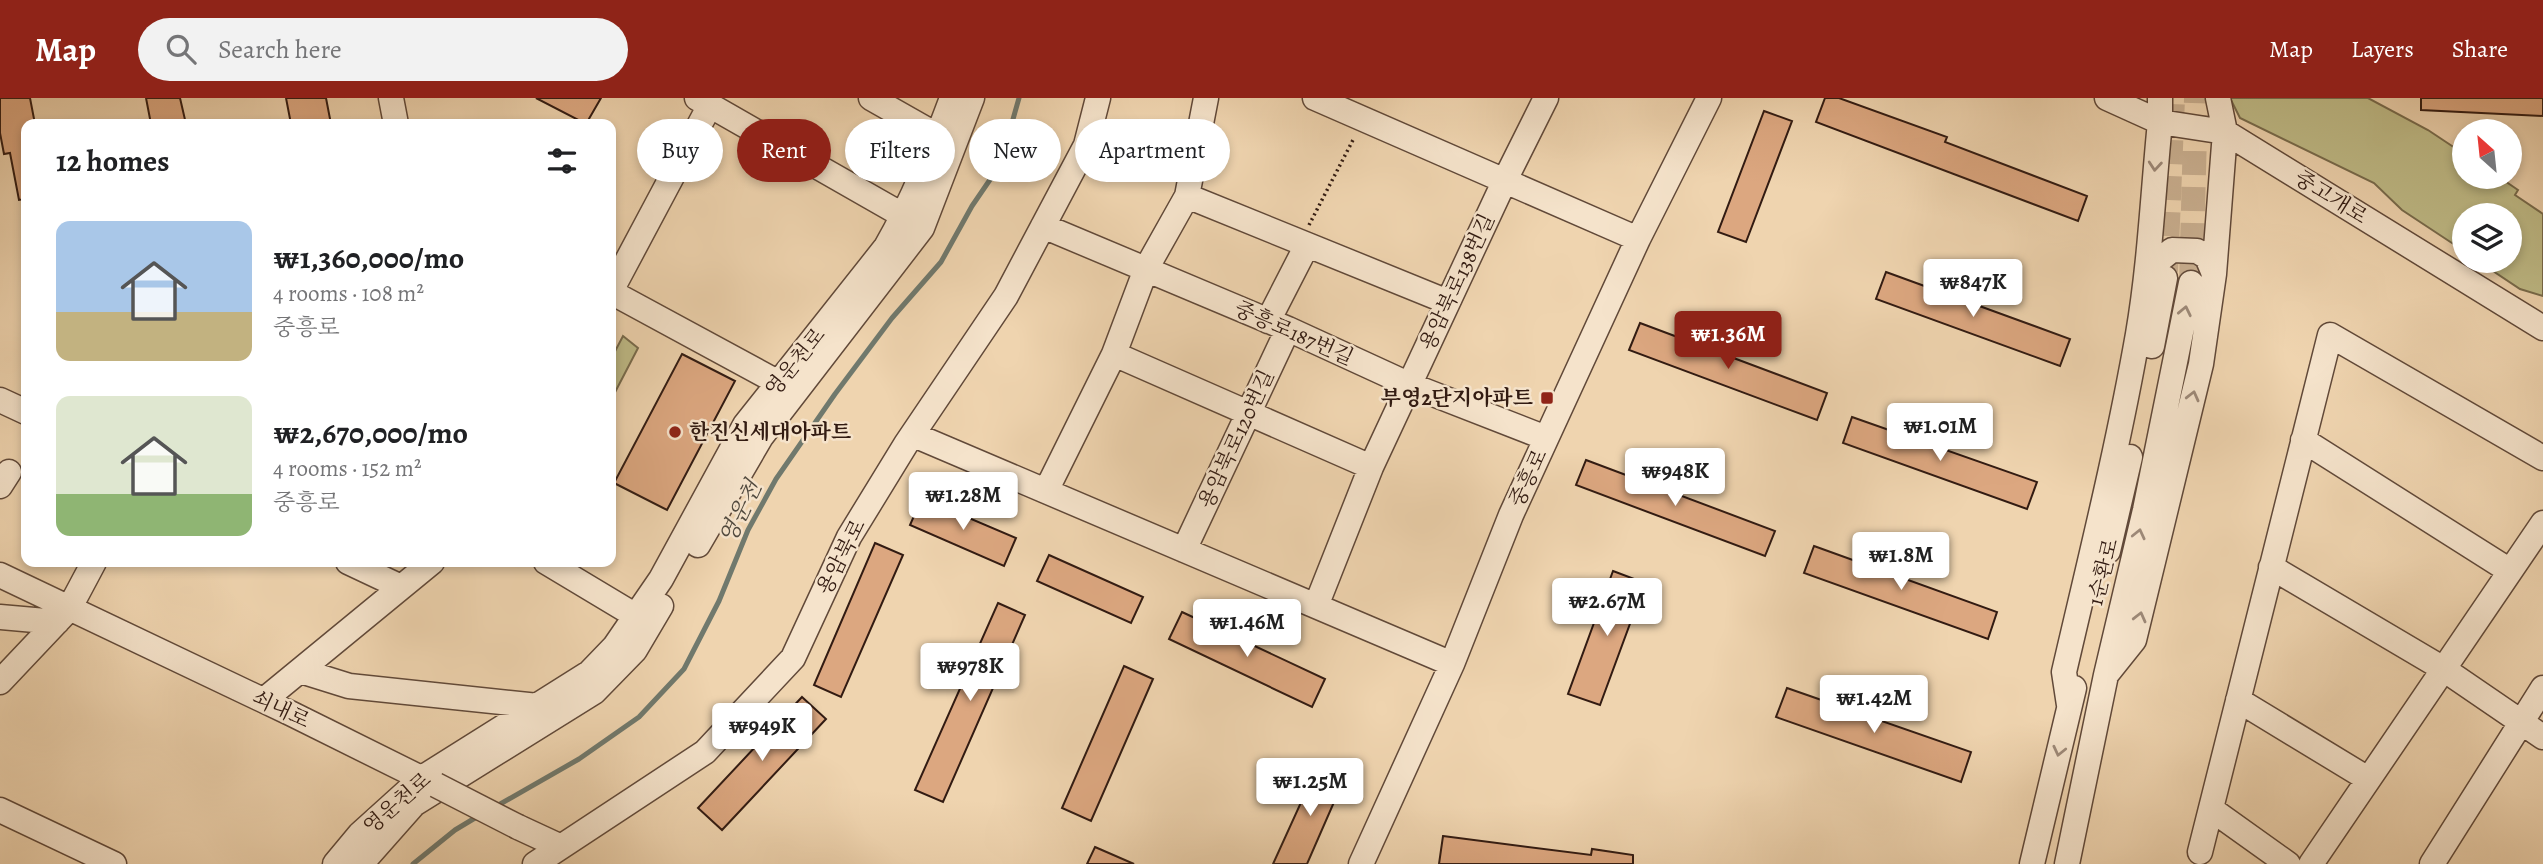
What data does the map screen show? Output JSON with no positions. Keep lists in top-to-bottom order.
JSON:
{
  "streets": {
    "street": [
      "중고개로",
      "용암북로138번길",
      "중흥로187번길",
      "영운천로",
      "용암북로120번길",
      "중흥로",
      "용암북로",
      "1순환로",
      "쇠내로"
    ]
  },
  "crossings": [
    ["용암북로138번길", "중흥로187번길"],
    ["중흥로187번길", "용암북로120번길"],
    ["중흥로187번길", "중흥로"],
    ["중흥로187번길", "용암북로"],
    ["영운천로", "쇠내로"],
    ["용암북로", "쇠내로"]
  ],
  "water": ["영운천"],
  "places": {
    "transit": ["부영2단지아파트"],
    "other": ["한진신세대아파트"]
  },
  "north": "top left",
  "page": {
    "header": "Map",
    "search": "Search here",
    "nav": ["Map", "Layers", "Share"],
    "chip": [
      "Buy",
      "Rent",
      "Filters",
      "New",
      "Apartment"
    ],
    "heading": "12 homes",
    "list": [
      {
        "name": "₩1,360,000/mo",
        "note": "4 rooms · 108 m² · 중흥로"
      },
      {
        "name": "₩2,670,000/mo",
        "note": "4 rooms · 152 m² · 중흥로"
      }
    ],
    "price": [
      "₩847K",
      "₩1.36M",
      "₩1.01M",
      "₩948K",
      "₩1.28M",
      "₩1.8M",
      "₩2.67M",
      "₩1.46M",
      "₩978K",
      "₩1.42M",
      "₩949K",
      "₩1.25M"
    ]
  }
}
